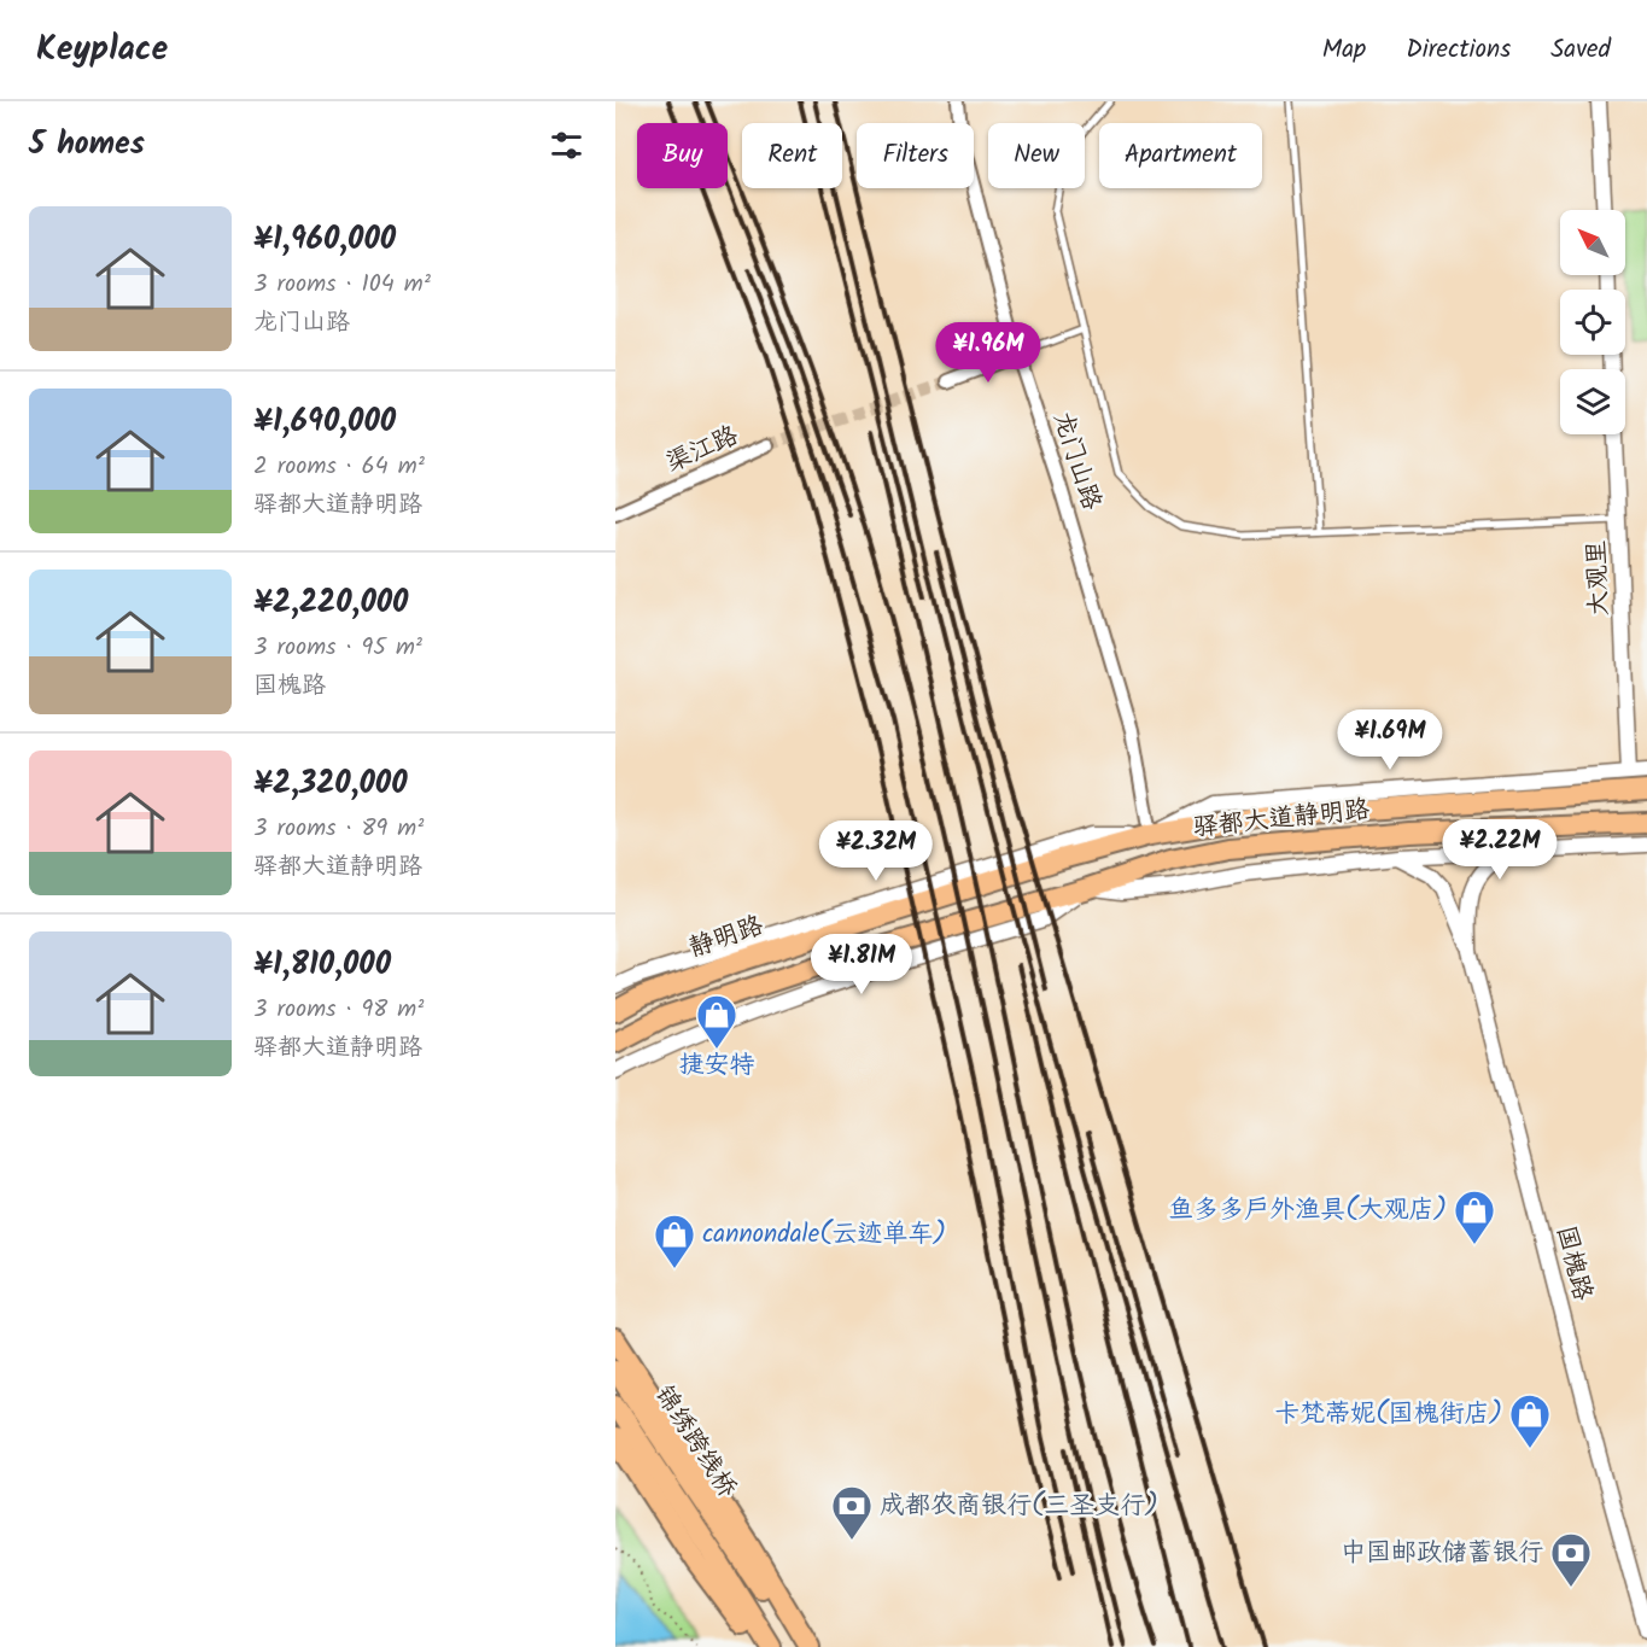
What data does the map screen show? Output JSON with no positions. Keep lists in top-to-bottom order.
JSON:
{
  "streets": {
    "main road": ["驿都大道静明路", "静明路", "锦绣跨线桥"],
    "street": [
      "渠江路",
      "龙门山路",
      "大观里",
      "国槐路"
    ]
  },
  "crossings": [
    ["龙门山路", "驿都大道静明路"],
    ["龙门山路", "静明路"],
    ["驿都大道静明路", "静明路"]
  ],
  "places": {
    "shop": [
      "捷安特",
      "鱼多多户外渔具(大观店)",
      "cannondale(云迹单车)",
      "卡梵蒂妮(国槐街店)"
    ],
    "bank": ["成都农商银行(三圣支行)", "中国邮政储蓄银行"]
  },
  "north": "top left",
  "page": {
    "header": "Keyplace",
    "nav": ["Map", "Directions", "Saved"],
    "heading": "5 homes",
    "chip": [
      "Buy",
      "Rent",
      "Filters",
      "New",
      "Apartment"
    ],
    "list": [
      {
        "name": "¥1,960,000",
        "note": "3 rooms · 104 m² · 龙门山路"
      },
      {
        "name": "¥1,690,000",
        "note": "2 rooms · 64 m² · 驿都大道静明路"
      },
      {
        "name": "¥2,220,000",
        "note": "3 rooms · 95 m² · 国槐路"
      },
      {
        "name": "¥2,320,000",
        "note": "3 rooms · 89 m² · 驿都大道静明路"
      },
      {
        "name": "¥1,810,000",
        "note": "3 rooms · 98 m² · 驿都大道静明路"
      }
    ],
    "price": [
      "¥1.96M",
      "¥1.69M",
      "¥2.22M",
      "¥2.32M",
      "¥1.81M"
    ]
  }
}
